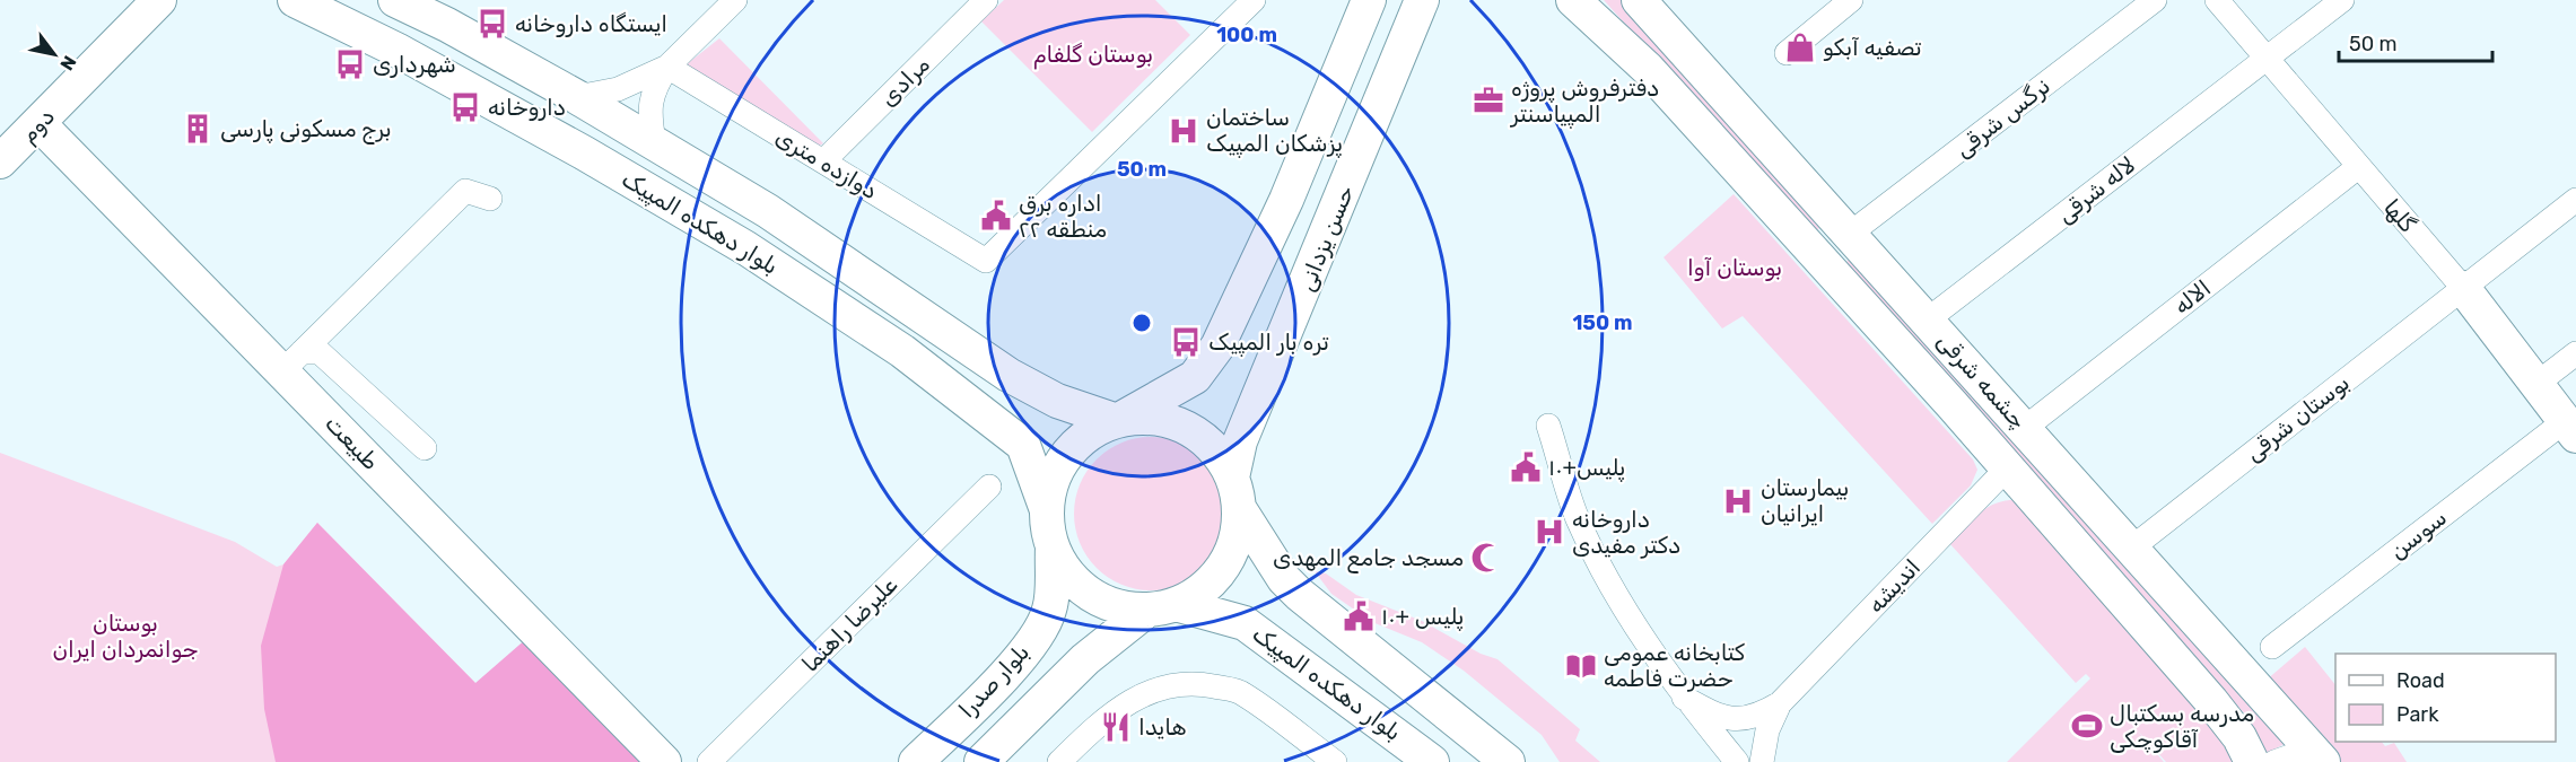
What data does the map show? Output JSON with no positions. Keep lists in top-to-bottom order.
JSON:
{
  "streets": {
    "main road": [
      "دوم",
      "گلها",
      "بلوار دهکده المپیک",
      "حسن یزدانی",
      "چشمه شرقی",
      "طبیعت",
      "بلوار صدرا"
    ],
    "street": [
      "مرادی",
      "نرگس شرقی",
      "دوازده متری",
      "لاله شرقی",
      "الاله",
      "بوستان شرقی",
      "سوسن",
      "اندیشه",
      "علیرضا راهنما"
    ]
  },
  "crossings": [
    ["مرادی", "دوازده متری"],
    ["نرگس شرقی", "چشمه شرقی"],
    ["دوم", "طبیعت"],
    ["لاله شرقی", "گلها"],
    ["لاله شرقی", "چشمه شرقی"],
    ["گلها", "الاله"],
    ["گلها", "بوستان شرقی"],
    ["گلها", "سوسن"],
    ["بلوار دهکده المپیک", "حسن یزدانی"],
    ["بلوار دهکده المپیک", "بلوار صدرا"],
    ["حسن یزدانی", "بلوار صدرا"],
    ["الاله", "چشمه شرقی"],
    ["چشمه شرقی", "بوستان شرقی"],
    ["چشمه شرقی", "اندیشه"]
  ],
  "parks": ["بوستان گلفام", "بوستان آوا", "بوستان جوانمردان ایران"],
  "places": {
    "bus stop": [
      "ایستگاه داروخانه",
      "شهرداری",
      "داروخانه",
      "تره بار المپیک"
    ],
    "shop": ["تصفیه آبکو"],
    "office": ["دفترفروش پروژه المپیاسنتر"],
    "building": ["برج مسکونی پارسی"],
    "hospital": ["ساختمان پزشکان المپیک", "بیمارستان ایرانیان", "داروخانه دکتر مفیدی"],
    "public building": ["اداره برق منطقه ۲۲", "پلیس+۱۰", "پلیس +۱۰"],
    "mosque": ["مسجد جامع المهدی"],
    "library": ["کتابخانه عمومی حضرت فاطمه"],
    "sports": ["مدرسه بسکتبال آقاکوچکی"],
    "restaurant": ["هایدا"]
  },
  "legend": ["Road", "Park"],
  "scale_bar": "50 m",
  "north": "bottom right",
  "rings": ["100 m", "50 m", "150 m"]
}
